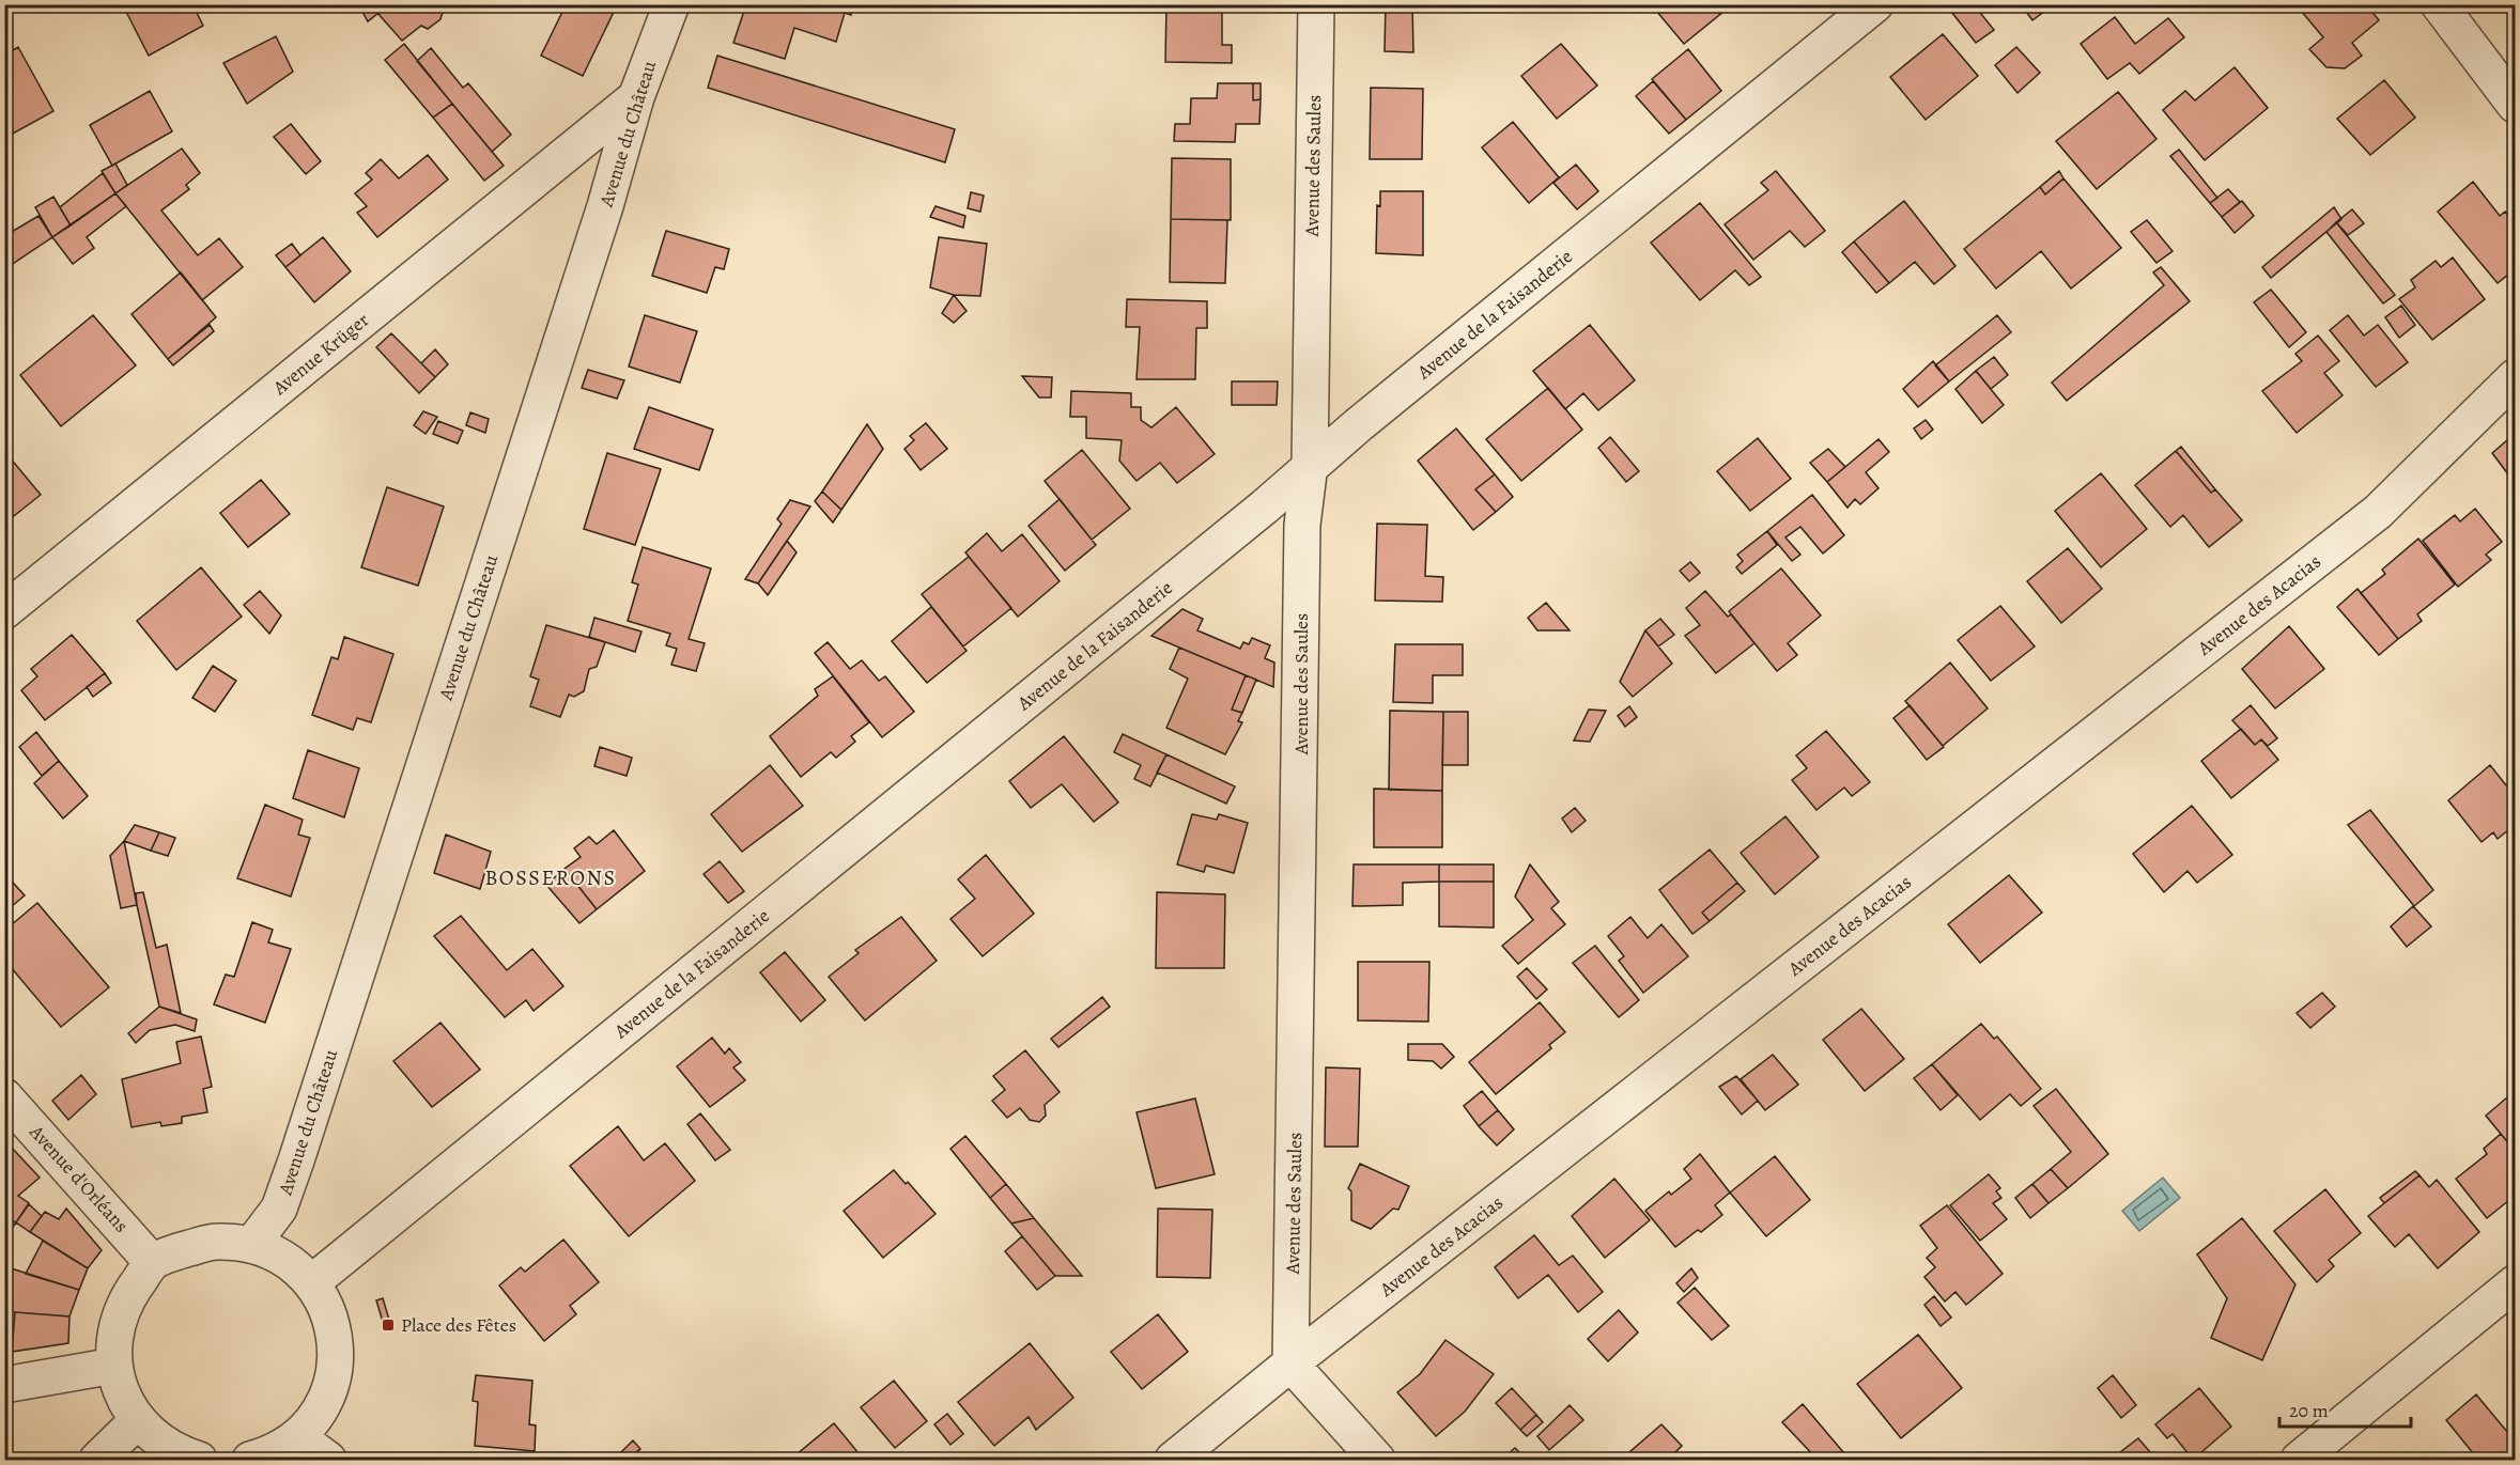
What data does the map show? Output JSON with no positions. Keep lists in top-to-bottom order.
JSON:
{
  "streets": {
    "street": [
      "Avenue du Château",
      "Avenue des Saules",
      "Avenue de la Faisanderie",
      "Avenue Krüger",
      "Avenue des Acacias",
      "Avenue d'Orléans"
    ]
  },
  "crossings": [
    ["Avenue du Château", "Avenue Krüger"],
    ["Avenue des Saules", "Avenue de la Faisanderie"],
    ["Avenue des Saules", "Avenue des Acacias"]
  ],
  "districts": ["BOSSERONS"],
  "places": {
    "transit": ["Place des Fêtes"]
  },
  "scale_bar": "20 m"
}
